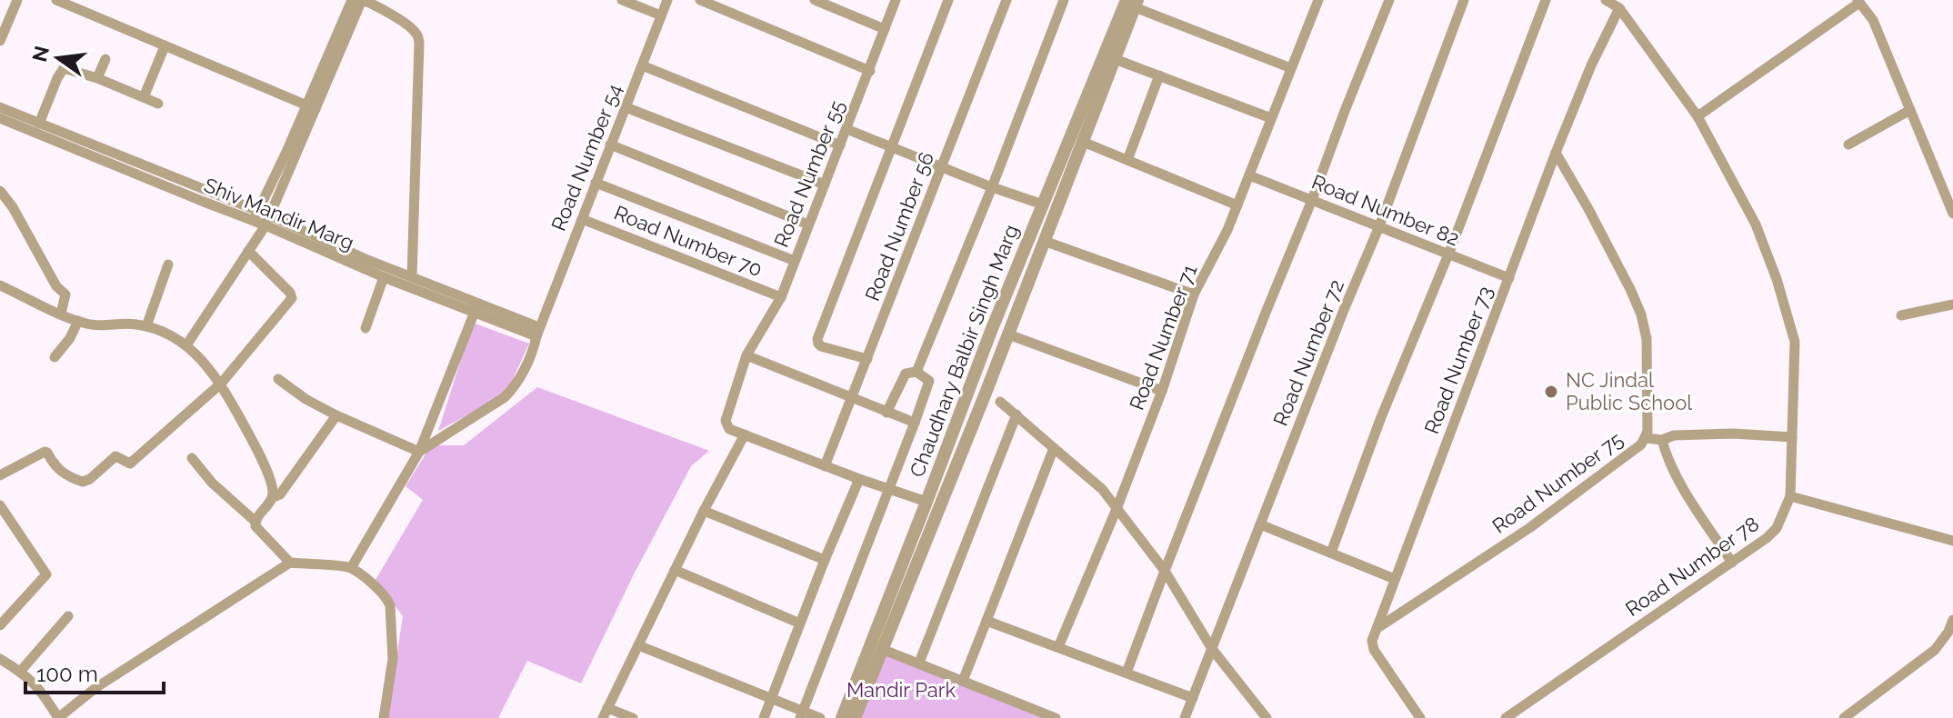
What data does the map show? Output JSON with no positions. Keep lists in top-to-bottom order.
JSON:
{
  "streets": {
    "street": [
      "Road Number 54",
      "Road Number 55",
      "Road Number 82",
      "Shiv Mandir Marg",
      "Road Number 56",
      "Road Number 70",
      "Road Number 71",
      "Chaudhary Balbir Singh Marg",
      "Road Number 72",
      "Road Number 73",
      "Road Number 75",
      "Road Number 78"
    ]
  },
  "crossings": [
    ["Road Number 54", "Road Number 70"],
    ["Road Number 55", "Road Number 70"],
    ["Road Number 82", "Road Number 71"],
    ["Road Number 82", "Road Number 72"],
    ["Road Number 82", "Road Number 73"],
    ["Road Number 73", "Road Number 75"],
    ["Road Number 73", "Road Number 78"]
  ],
  "parks": ["Mandir Park"],
  "places": ["NC Jindal Public School"],
  "scale_bar": "100 m",
  "north": "left"
}
